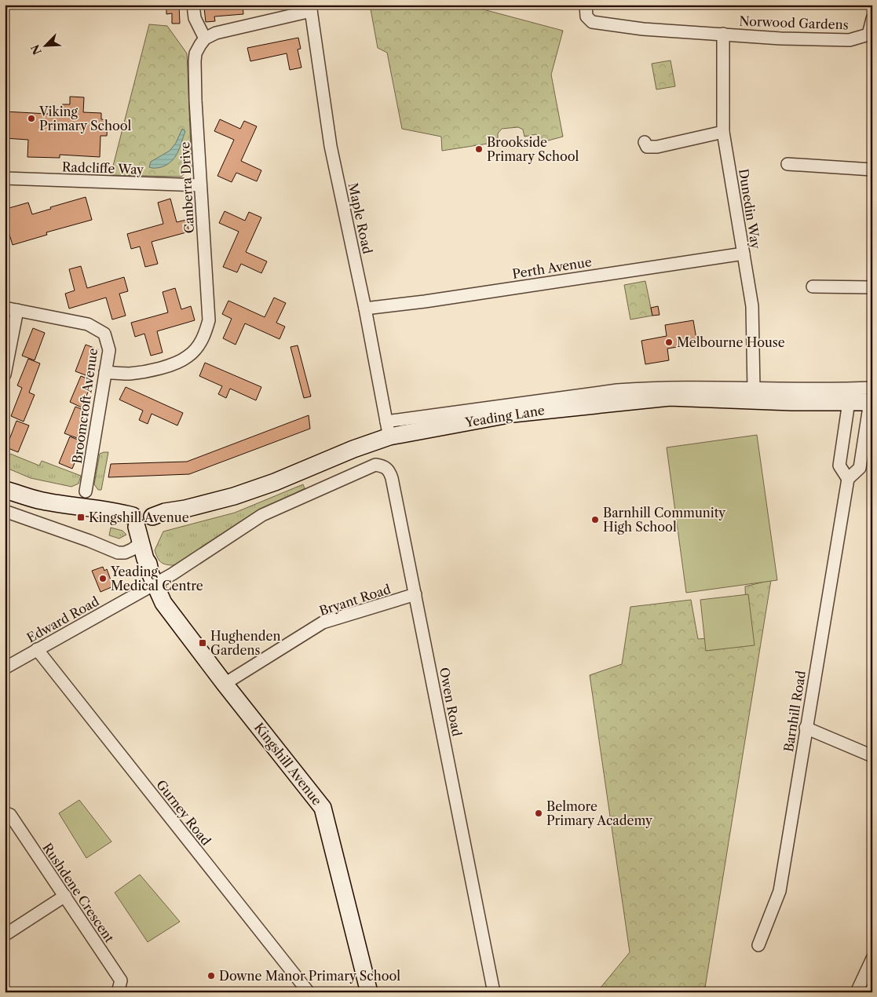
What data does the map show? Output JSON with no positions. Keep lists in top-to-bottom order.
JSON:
{
  "streets": {
    "street": [
      "Norwood Gardens",
      "Radcliffe Way",
      "Canberra Drive",
      "Dunedin Way",
      "Maple Road",
      "Perth Avenue",
      "Broomcroft Avenue",
      "Yeading Lane",
      "Bryant Road",
      "Edward Road",
      "Owen Road",
      "Barnhill Road",
      "Kingshill Avenue",
      "Gurney Road",
      "Rushdene Crescent"
    ]
  },
  "crossings": [
    ["Norwood Gardens", "Dunedin Way"],
    ["Radcliffe Way", "Canberra Drive"],
    ["Canberra Drive", "Broomcroft Avenue"],
    ["Dunedin Way", "Perth Avenue"],
    ["Maple Road", "Perth Avenue"],
    ["Maple Road", "Yeading Lane"],
    ["Yeading Lane", "Kingshill Avenue"],
    ["Bryant Road", "Owen Road"],
    ["Bryant Road", "Kingshill Avenue"],
    ["Edward Road", "Owen Road"],
    ["Edward Road", "Kingshill Avenue"],
    ["Edward Road", "Gurney Road"],
    ["Owen Road", "Kingshill Avenue"]
  ],
  "places": {
    "other": [
      "Viking Primary School",
      "Brookside Primary School",
      "Melbourne House",
      "Barnhill Community High School",
      "Yeading Medical Centre",
      "Belmore Primary Academy",
      "Downe Manor Primary School"
    ],
    "transit": ["Kingshill Avenue", "Hughenden Gardens"]
  },
  "north": "bottom left"
}
